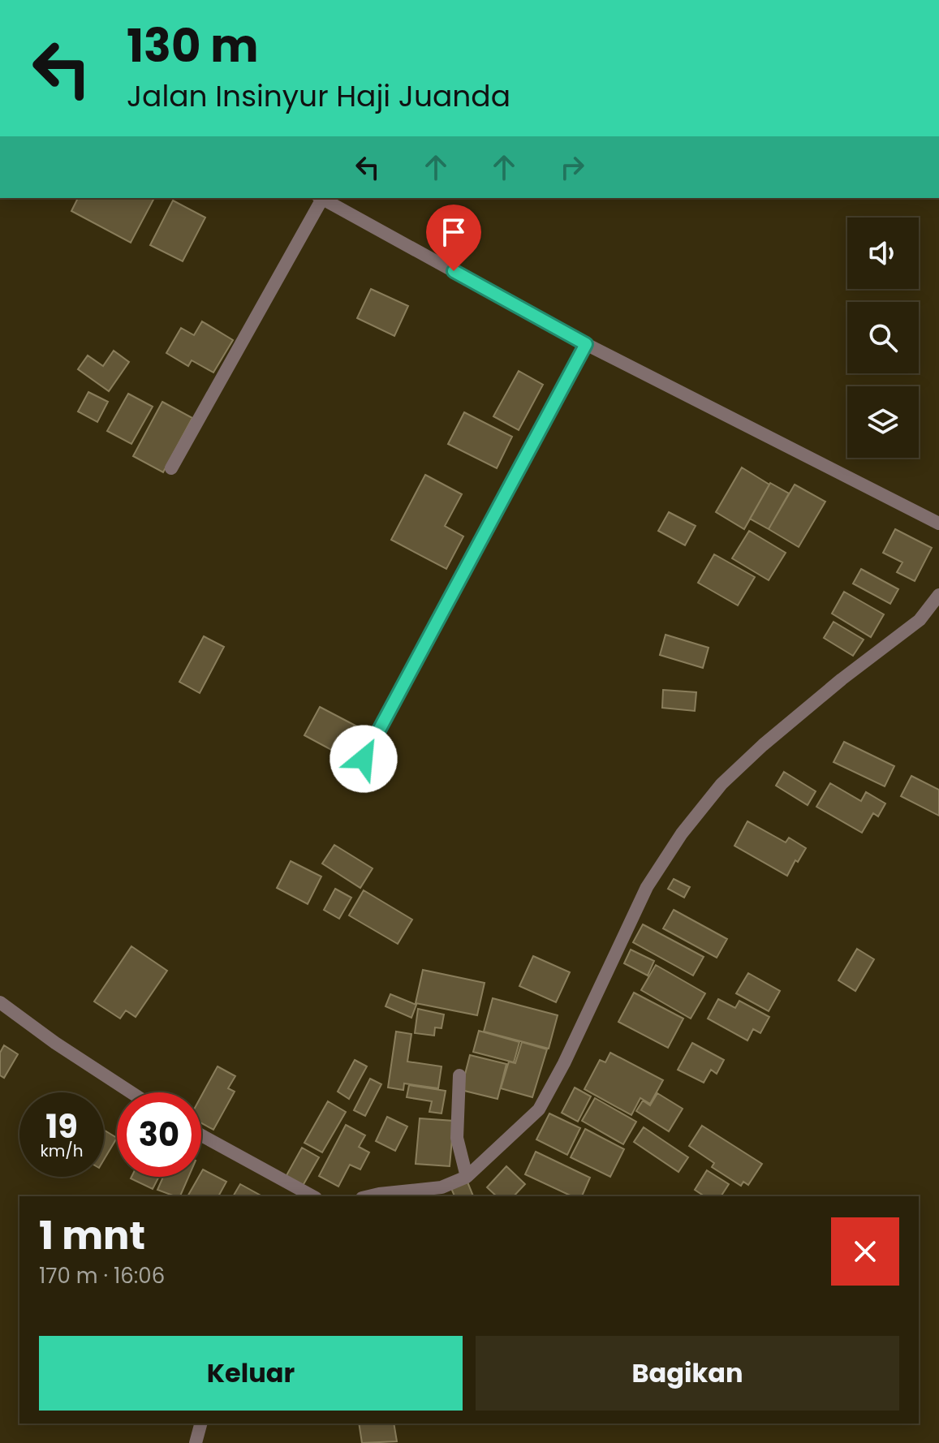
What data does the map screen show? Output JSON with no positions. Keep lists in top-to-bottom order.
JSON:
{
  "page": {
    "turn": ["130 m", "Jalan Insinyur Haji Juanda"],
    "speed": "19 km/h",
    "limit": "30",
    "heading": ["1 mnt", "170 m · 16:06"],
    "buttons": ["Keluar", "Bagikan"]
  }
}
